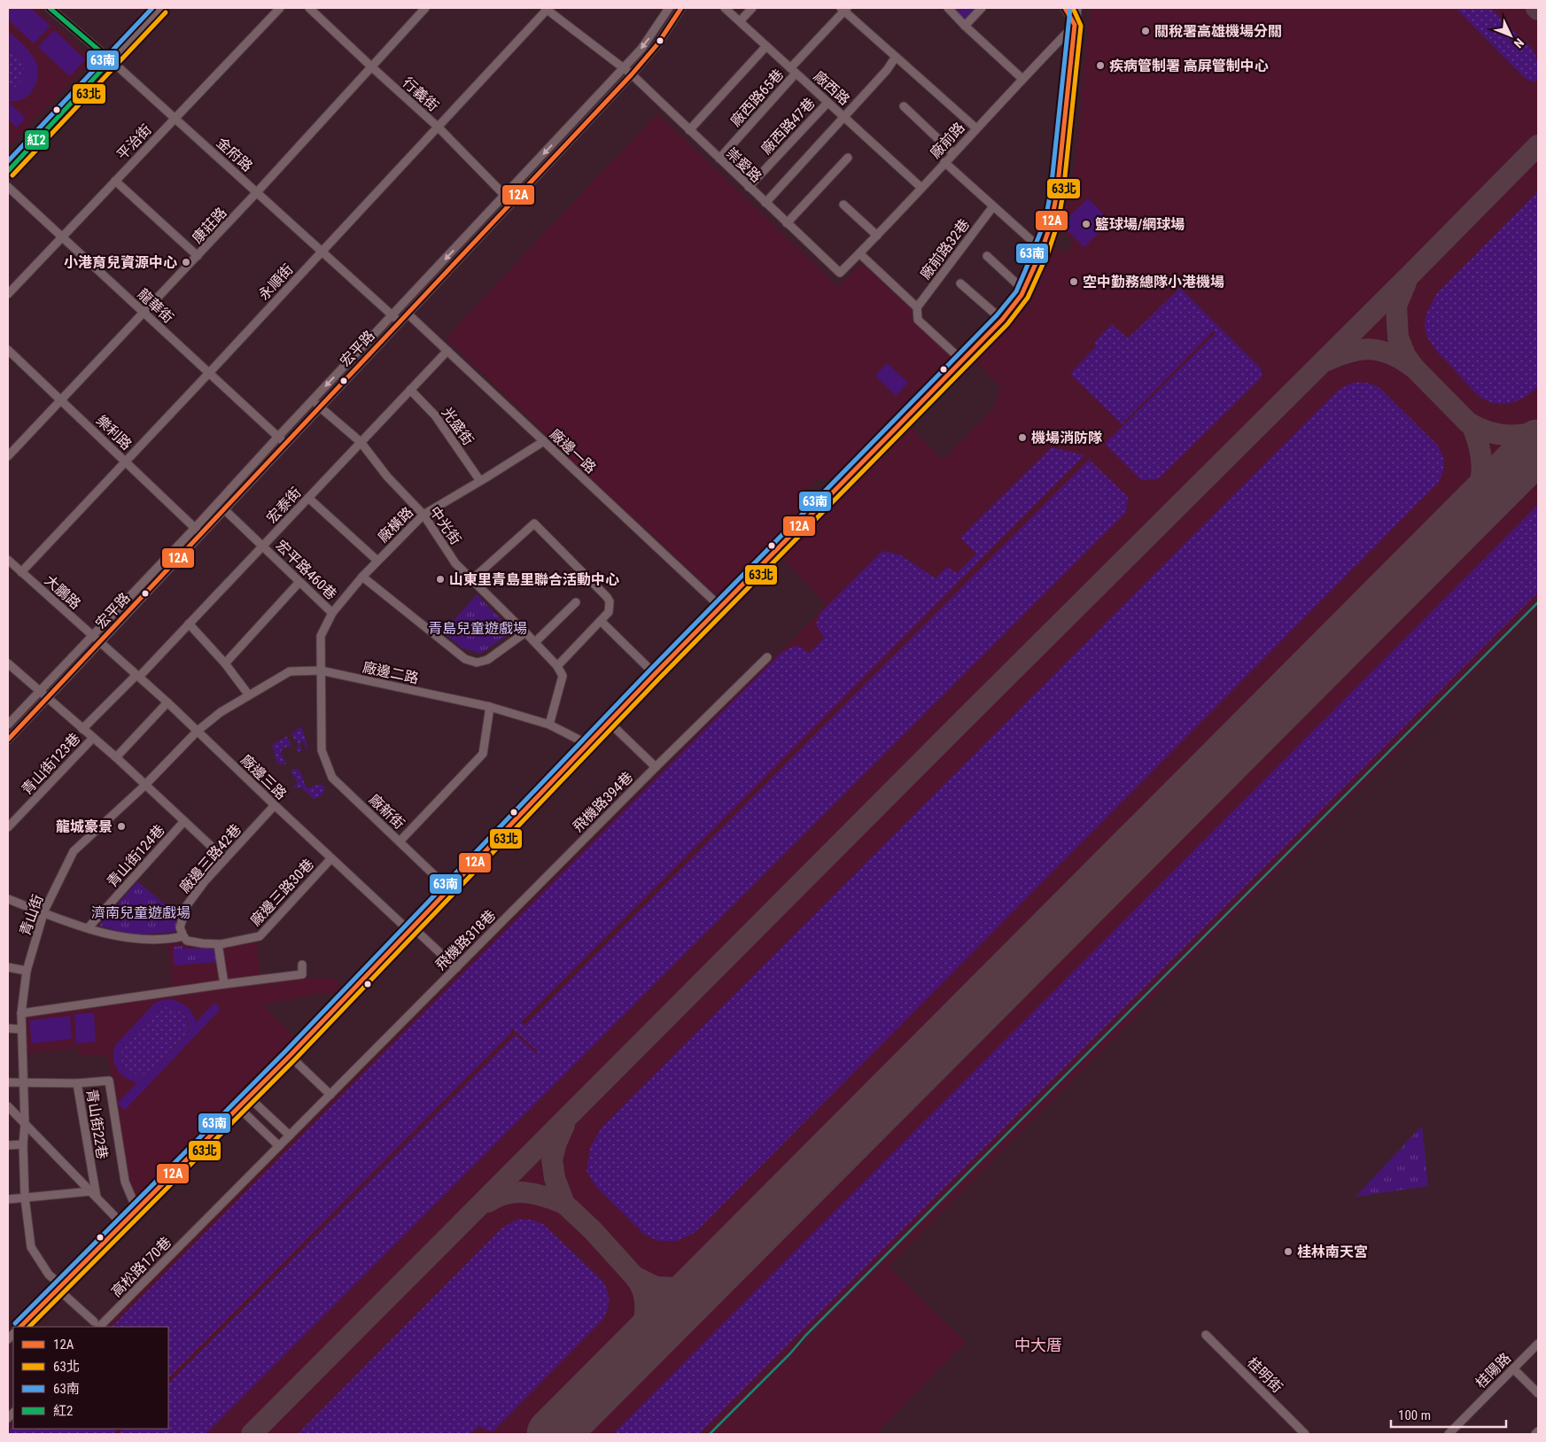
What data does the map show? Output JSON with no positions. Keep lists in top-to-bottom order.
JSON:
{
  "streets": {
    "street": [
      "廠西路",
      "行義街",
      "廠西路65巷",
      "廠西路47巷",
      "廠前路",
      "平治街",
      "金府路",
      "崇愛路",
      "康莊路",
      "廠前路32巷",
      "永順街",
      "龍華街",
      "宏平路",
      "光盛街",
      "樂利路",
      "廠邊一路",
      "宏泰街",
      "廠橫路",
      "中光街",
      "宏平路460巷",
      "大鵬路",
      "廠邊二路",
      "青山街123巷",
      "廠邊三路",
      "飛機路394巷",
      "廠新街",
      "青山街124巷",
      "廠邊三路42巷",
      "廠邊三路30巷",
      "青山街",
      "飛機路318巷",
      "青山街22巷",
      "高松路170巷",
      "桂陽路",
      "桂明街"
    ]
  },
  "crossings": [
    ["廠西路", "廠西路65巷"],
    ["廠西路", "廠西路47巷"],
    ["廠西路", "廠前路"],
    ["行義街", "康莊路"],
    ["行義街", "永順街"],
    ["行義街", "宏平路"],
    ["廠西路65巷", "崇愛路"],
    ["廠西路47巷", "崇愛路"],
    ["廠前路", "崇愛路"],
    ["平治街", "金府路"],
    ["平治街", "龍華街"],
    ["金府路", "康莊路"],
    ["金府路", "永順街"],
    ["金府路", "宏平路"],
    ["崇愛路", "永順街"],
    ["崇愛路", "宏平路"],
    ["康莊路", "龍華街"],
    ["康莊路", "樂利路"],
    ["永順街", "龍華街"],
    ["永順街", "樂利路"],
    ["永順街", "大鵬路"],
    ["龍華街", "宏平路"],
    ["宏平路", "樂利路"],
    ["宏平路", "廠邊一路"],
    ["宏平路", "中光街"],
    ["宏平路", "宏平路460巷"],
    ["宏平路", "大鵬路"],
    ["宏平路", "青山街123巷"],
    ["宏平路", "廠邊三路"],
    ["光盛街", "宏泰街"],
    ["光盛街", "廠橫路"],
    ["廠邊一路", "宏泰街"],
    ["廠邊一路", "廠橫路"],
    ["宏泰街", "中光街"],
    ["宏泰街", "宏平路460巷"],
    ["宏泰街", "青山街123巷"],
    ["宏泰街", "廠邊三路"],
    ["廠橫路", "中光街"],
    ["廠橫路", "宏平路460巷"],
    ["廠橫路", "廠邊二路"],
    ["廠橫路", "廠新街"],
    ["大鵬路", "廠邊三路"],
    ["廠邊二路", "廠邊三路"],
    ["廠邊二路", "廠新街"],
    ["廠邊二路", "青山街"],
    ["青山街123巷", "青山街124巷"],
    ["青山街123巷", "青山街"],
    ["廠邊三路", "廠邊三路42巷"],
    ["廠邊三路", "廠邊三路30巷"],
    ["廠邊三路", "青山街"],
    ["廠邊三路", "飛機路318巷"],
    ["飛機路394巷", "飛機路318巷"],
    ["青山街124巷", "廠邊三路42巷"],
    ["青山街124巷", "廠邊三路30巷"],
    ["青山街124巷", "青山街"],
    ["廠邊三路42巷", "廠邊三路30巷"],
    ["廠邊三路30巷", "青山街"],
    ["青山街", "青山街22巷"],
    ["青山街", "高松路170巷"],
    ["飛機路318巷", "高松路170巷"]
  ],
  "districts": ["中大厝"],
  "parks": ["青島兒童遊戲場", "濟南兒童遊戲場"],
  "places": [
    "關稅署高雄機場分關",
    "疾病管制署 高屏管制中心",
    "籃球場/網球場",
    "小港育兒資源中心",
    "空中勤務總隊小港機場",
    "機場消防隊",
    "山東里青島里聯合活動中心",
    "龍城豪景",
    "桂林南天宮"
  ],
  "lines": [
    "transit line 12A",
    "transit line 63北",
    "transit line 63南",
    "transit line 紅2"
  ],
  "legend": [
    "12A",
    "63北",
    "63南",
    "紅2"
  ],
  "scale_bar": "100 m",
  "north": "bottom right"
}
